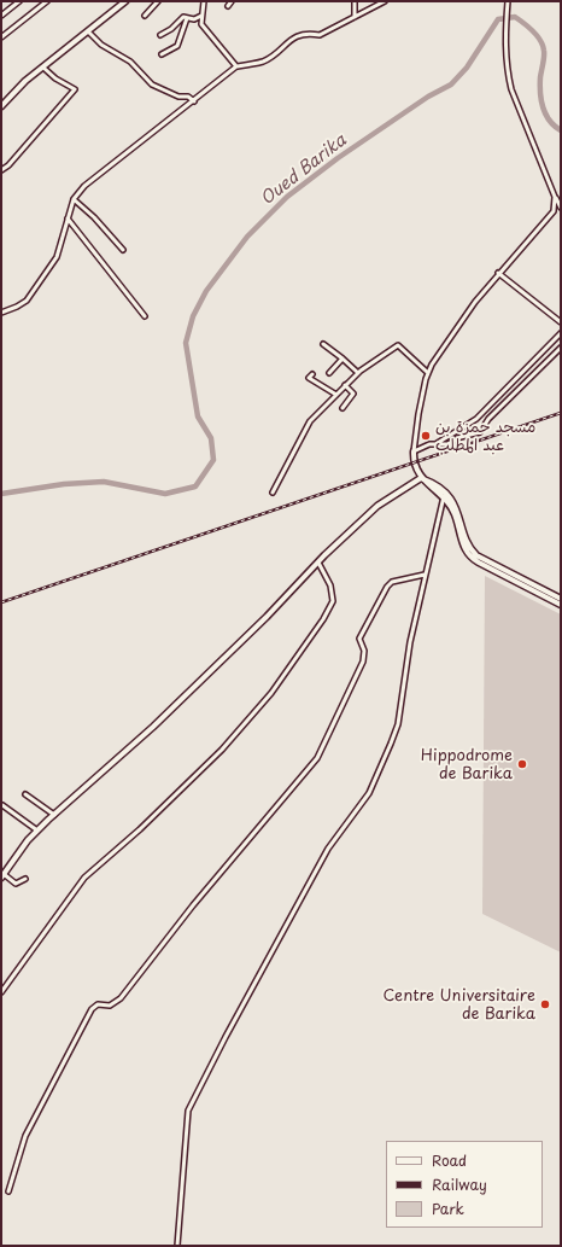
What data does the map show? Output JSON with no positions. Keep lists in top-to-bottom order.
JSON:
{
  "water": ["Oued Barika"],
  "places": ["مسجد حمزة بن عبد المطلب", "Hippodrome de Barika", "Centre Universitaire de Barika"],
  "legend": ["Road", "Railway", "Park"]
}
